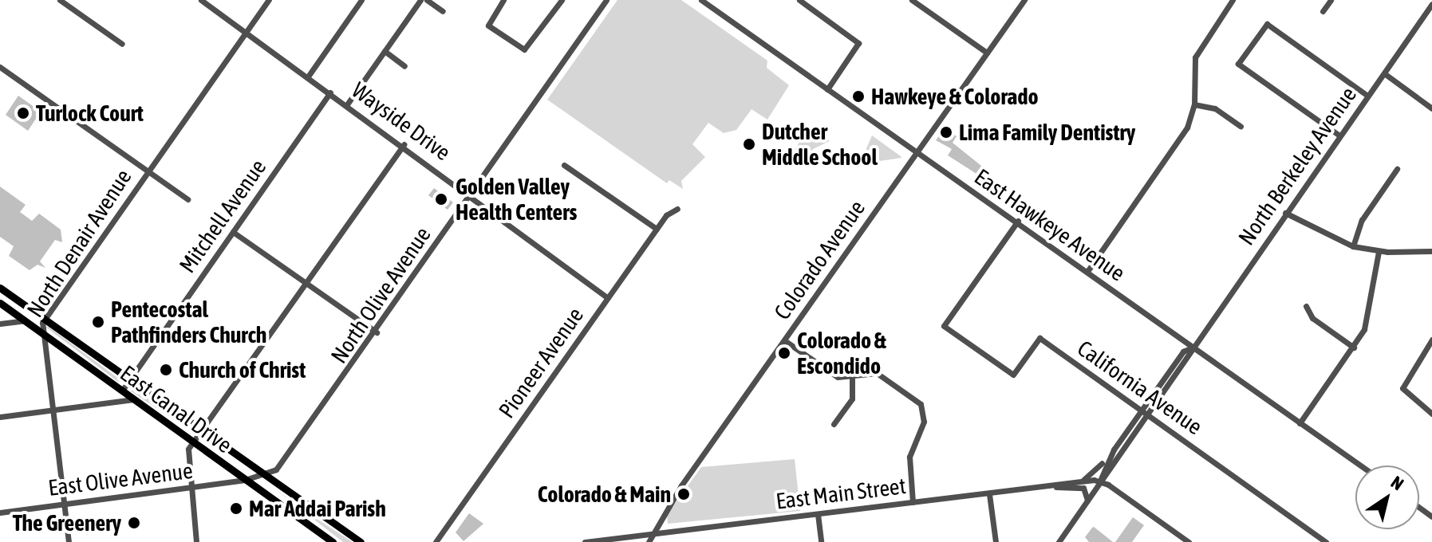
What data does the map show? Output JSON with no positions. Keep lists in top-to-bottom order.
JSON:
{
  "streets": {
    "main road": ["East Canal Drive"],
    "street": [
      "Wayside Drive",
      "North Berkeley Avenue",
      "Mitchell Avenue",
      "East Hawkeye Avenue",
      "North Denair Avenue",
      "Colorado Avenue",
      "North Olive Avenue",
      "Pioneer Avenue",
      "California Avenue",
      "East Olive Avenue",
      "East Main Street"
    ]
  },
  "crossings": [
    ["Wayside Drive", "Mitchell Avenue"],
    ["Wayside Drive", "North Denair Avenue"],
    ["Wayside Drive", "North Olive Avenue"],
    ["Wayside Drive", "Pioneer Avenue"],
    ["North Berkeley Avenue", "East Hawkeye Avenue"],
    ["North Berkeley Avenue", "California Avenue"],
    ["North Berkeley Avenue", "East Main Street"],
    ["Mitchell Avenue", "East Canal Drive"],
    ["East Hawkeye Avenue", "Colorado Avenue"],
    ["East Hawkeye Avenue", "California Avenue"],
    ["North Denair Avenue", "East Canal Drive"],
    ["North Denair Avenue", "East Olive Avenue"],
    ["Colorado Avenue", "East Main Street"],
    ["North Olive Avenue", "East Canal Drive"],
    ["North Olive Avenue", "East Olive Avenue"],
    ["East Canal Drive", "East Olive Avenue"]
  ],
  "places": [
    "Hawkeye & Colorado",
    "Turlock Court",
    "Lima Family Dentistry",
    "Dutcher Middle School",
    "Golden Valley Health Centers",
    "Pentecostal Pathfinders Church",
    "Colorado & Escondido",
    "Church of Christ",
    "Colorado & Main",
    "Mar Addai Parish",
    "The Greenery"
  ],
  "north": "top right"
}
